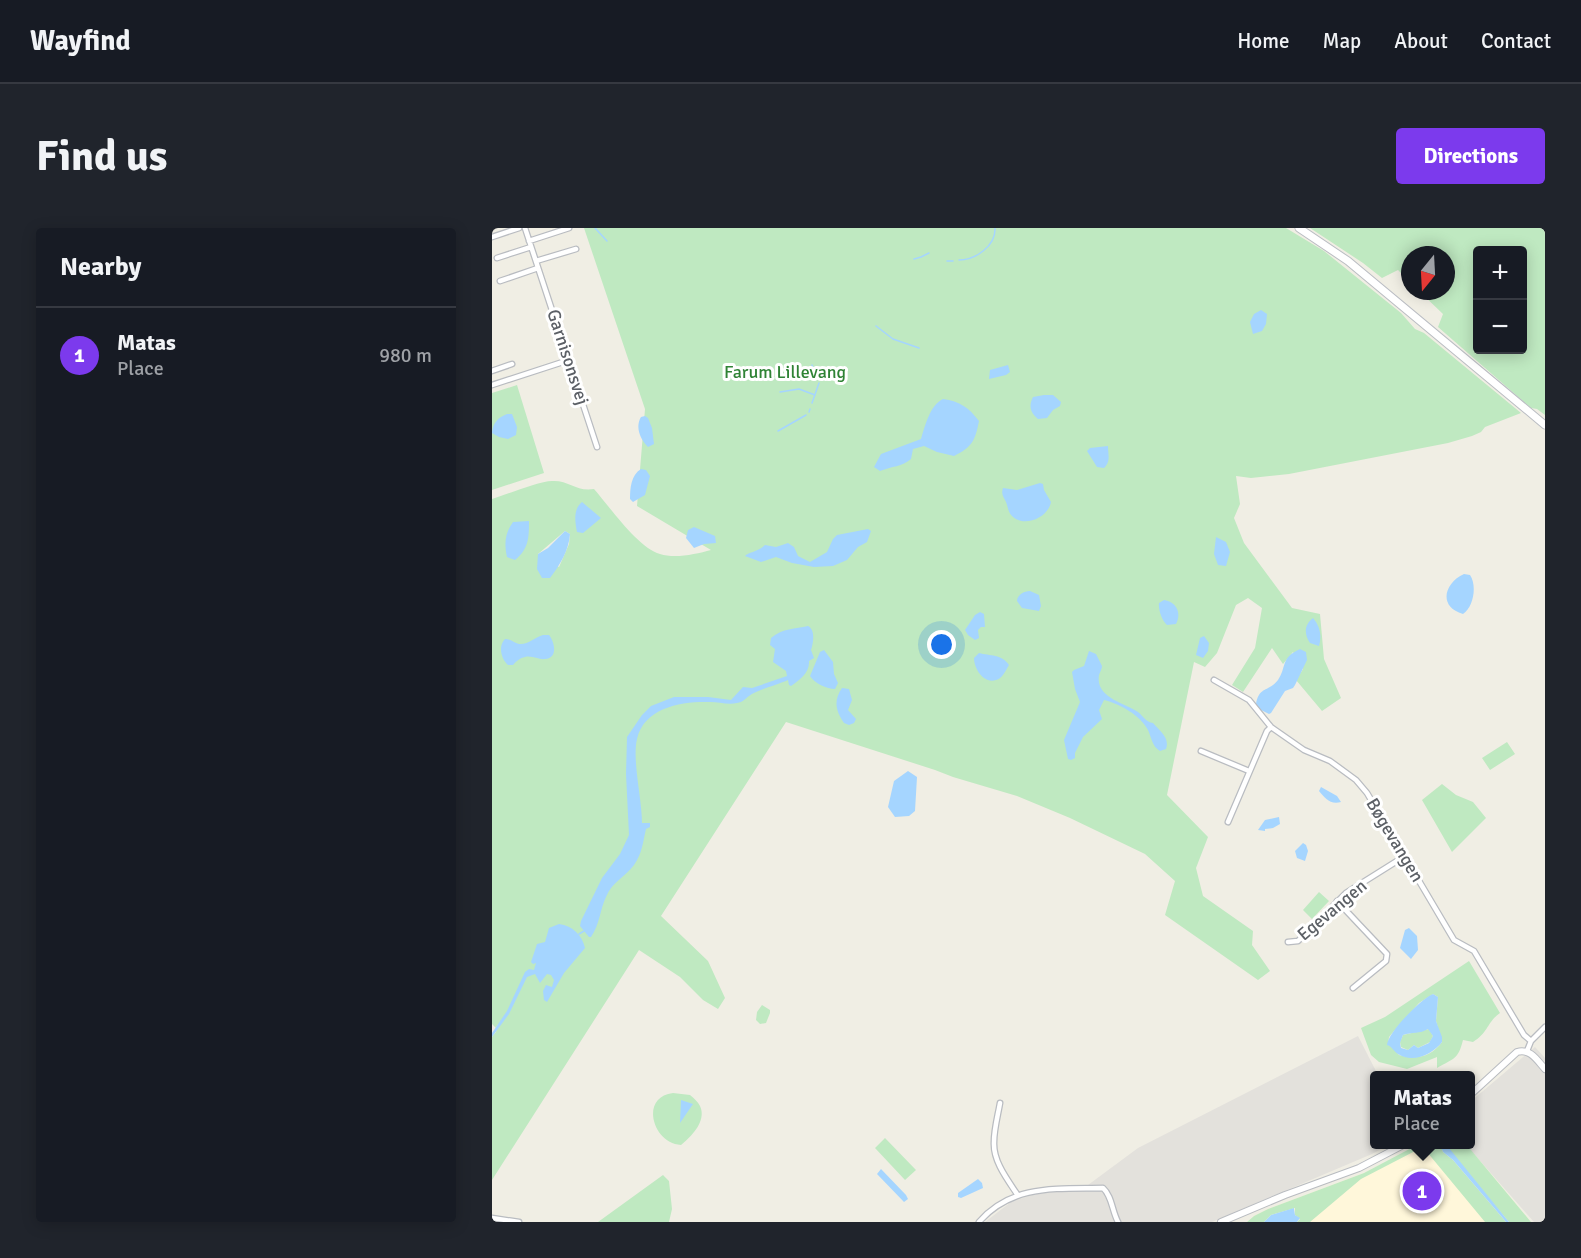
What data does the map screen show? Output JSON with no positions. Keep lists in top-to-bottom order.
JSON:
{
  "streets": {
    "street": ["Garnisonsvej", "Bøgevangen", "Egevangen"]
  },
  "crossings": [
    ["Bøgevangen", "Egevangen"]
  ],
  "parks": ["Farum Lillevang"],
  "north": "bottom",
  "page": {
    "header": "Wayfind",
    "nav": [
      "Home",
      "Map",
      "About",
      "Contact"
    ],
    "buttons": "Directions",
    "title": "Find us",
    "heading": "Nearby",
    "map_buttons": ["+", "−"],
    "list": [
      {
        "mark": "1",
        "name": "Matas",
        "note": "Place",
        "value": "980 m"
      }
    ],
    "popup": ["Matas", "Place"],
    "pins": "1"
  }
}
